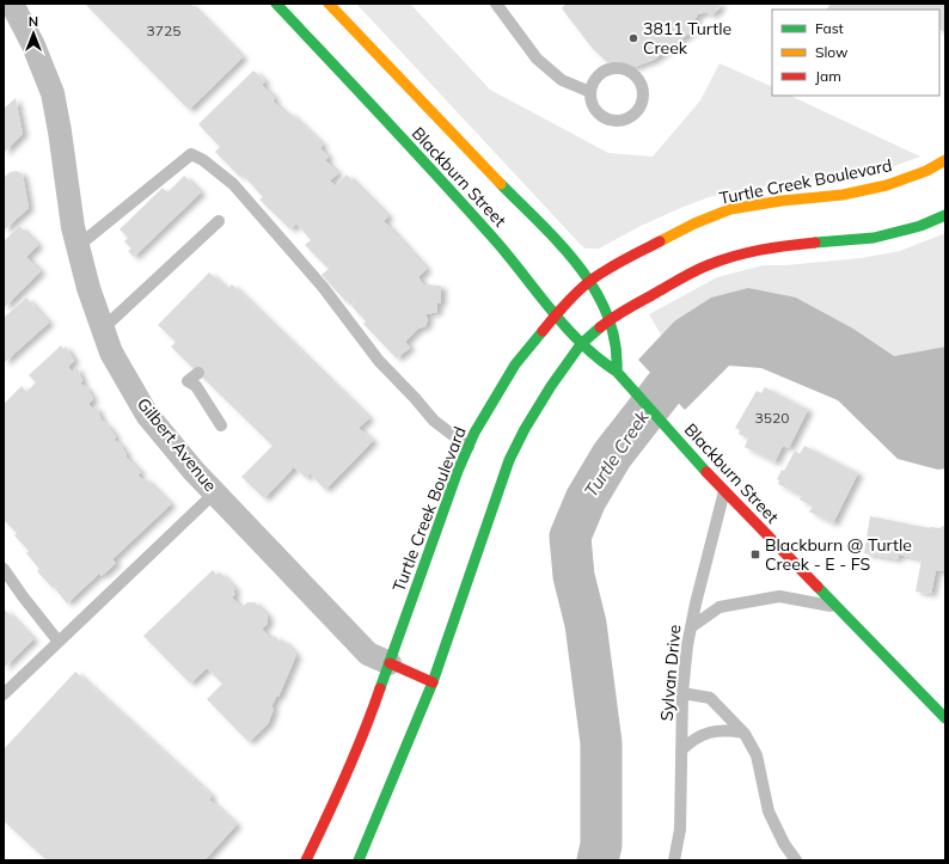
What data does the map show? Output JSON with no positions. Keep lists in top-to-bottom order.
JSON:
{
  "streets": {
    "main road": ["Blackburn Street", "Turtle Creek Boulevard"],
    "street": ["Gilbert Avenue"],
    "lane": ["Sylvan Drive"]
  },
  "crossings": [
    ["Blackburn Street", "Turtle Creek Boulevard"],
    ["Blackburn Street", "Sylvan Drive"],
    ["Turtle Creek Boulevard", "Gilbert Avenue"]
  ],
  "water": ["Turtle Creek"],
  "places": {
    "other": ["3811 Turtle Creek"],
    "transit": ["Blackburn @ Turtle Creek - E - FS"]
  },
  "house_numbers": ["3725", "3520"],
  "legend": ["Fast", "Slow", "Jam"],
  "north": "top"
}
